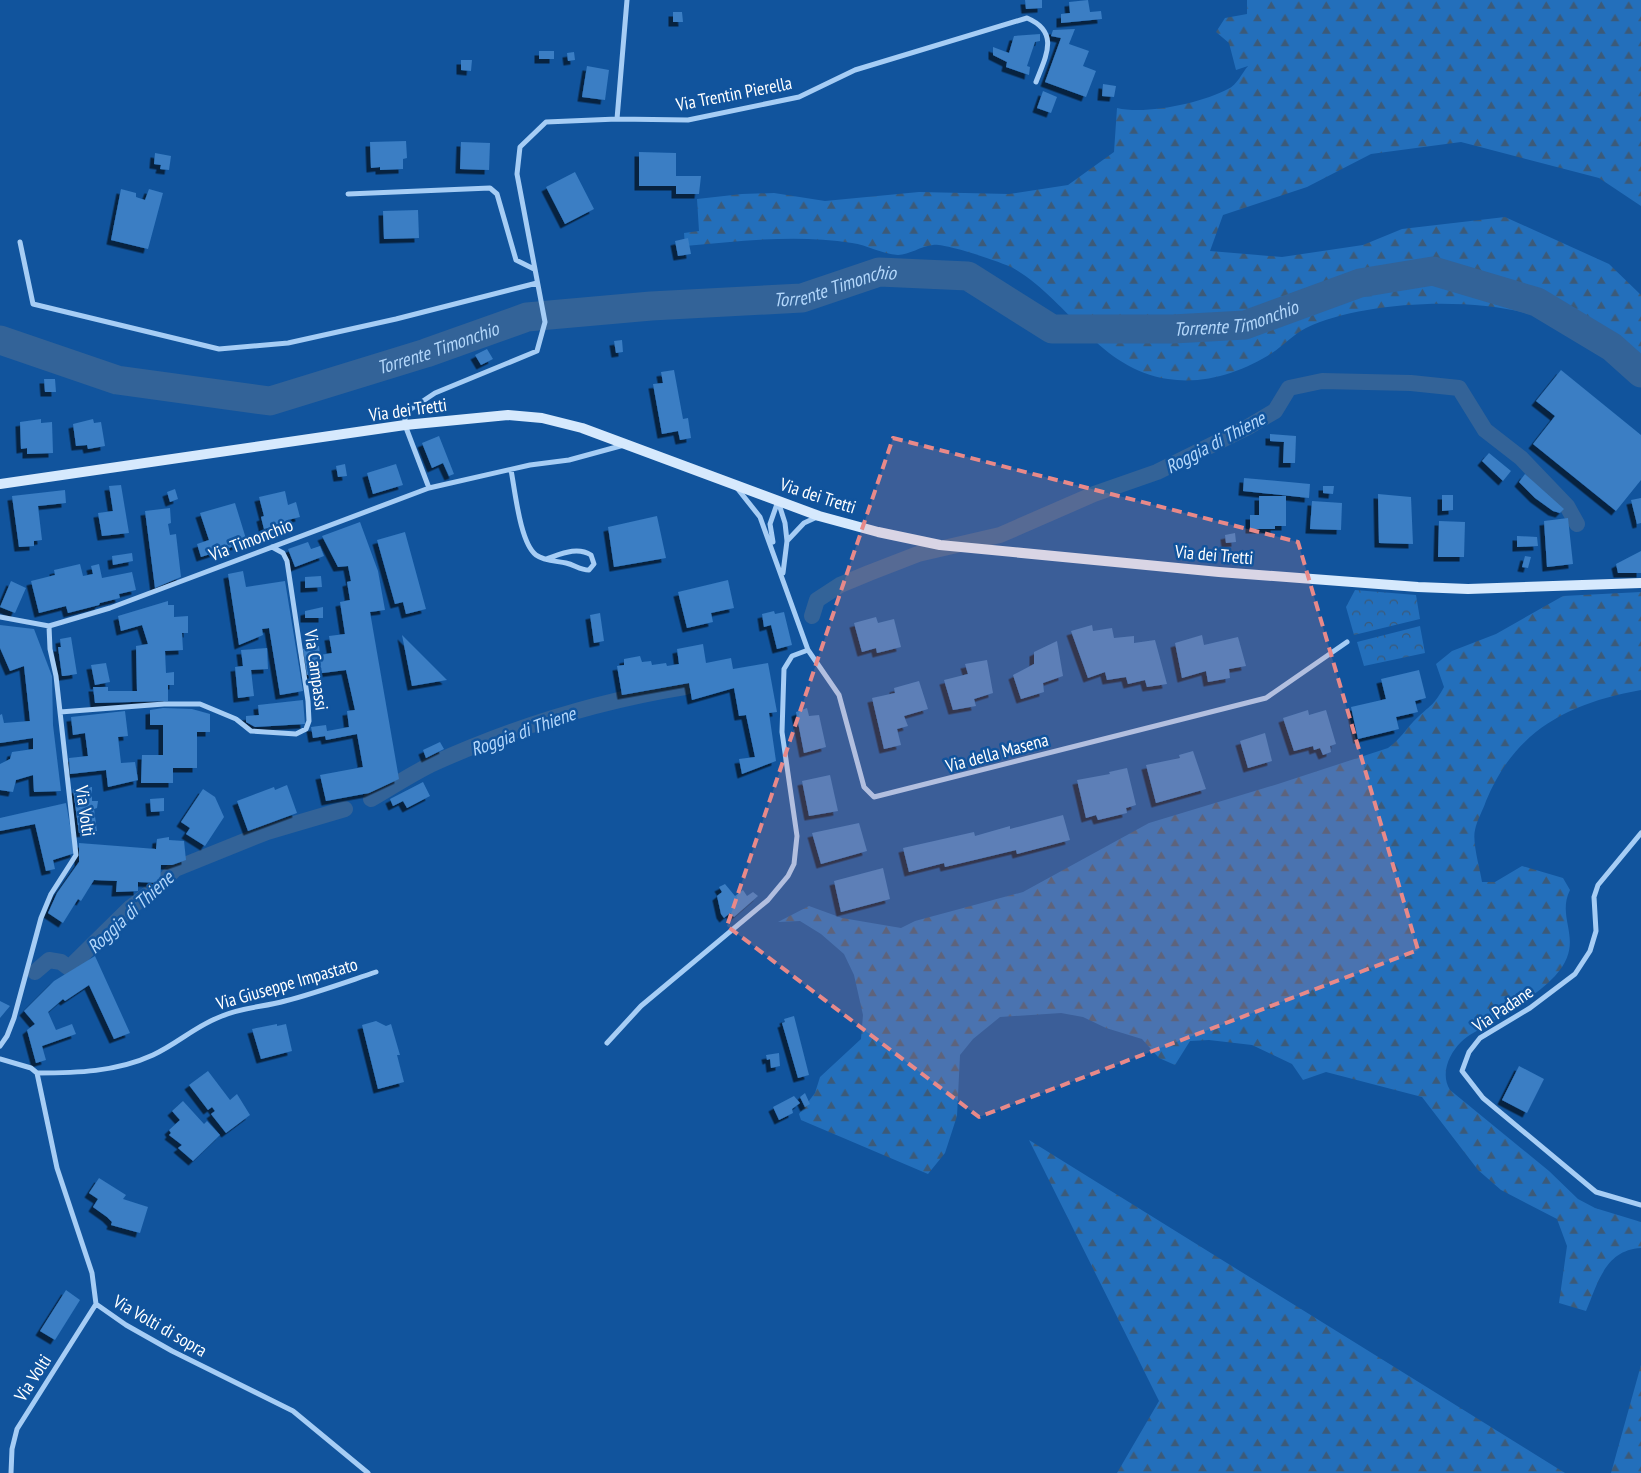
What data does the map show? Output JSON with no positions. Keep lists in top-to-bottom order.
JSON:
{
  "streets": {
    "street": [
      "Via Trentin Pierella",
      "Via dei Tretti",
      "Via Timonchio",
      "Via Campassi",
      "Via della Masena",
      "Via Volti",
      "Via Giuseppe Impastato",
      "Via Padane",
      "Via Volti di sopra"
    ]
  },
  "crossings": [
    ["Via Trentin Pierella", "Via dei Tretti"],
    ["Via dei Tretti", "Via Timonchio"],
    ["Via dei Tretti", "Via della Masena"],
    ["Via Timonchio", "Via Campassi"],
    ["Via Timonchio", "Via Volti"],
    ["Via Campassi", "Via Volti"],
    ["Via Volti", "Via Volti di sopra"],
    ["Via Giuseppe Impastato", "Via Volti di sopra"]
  ],
  "water": ["Torrente Timonchio", "Roggia di Thiene"]
}
